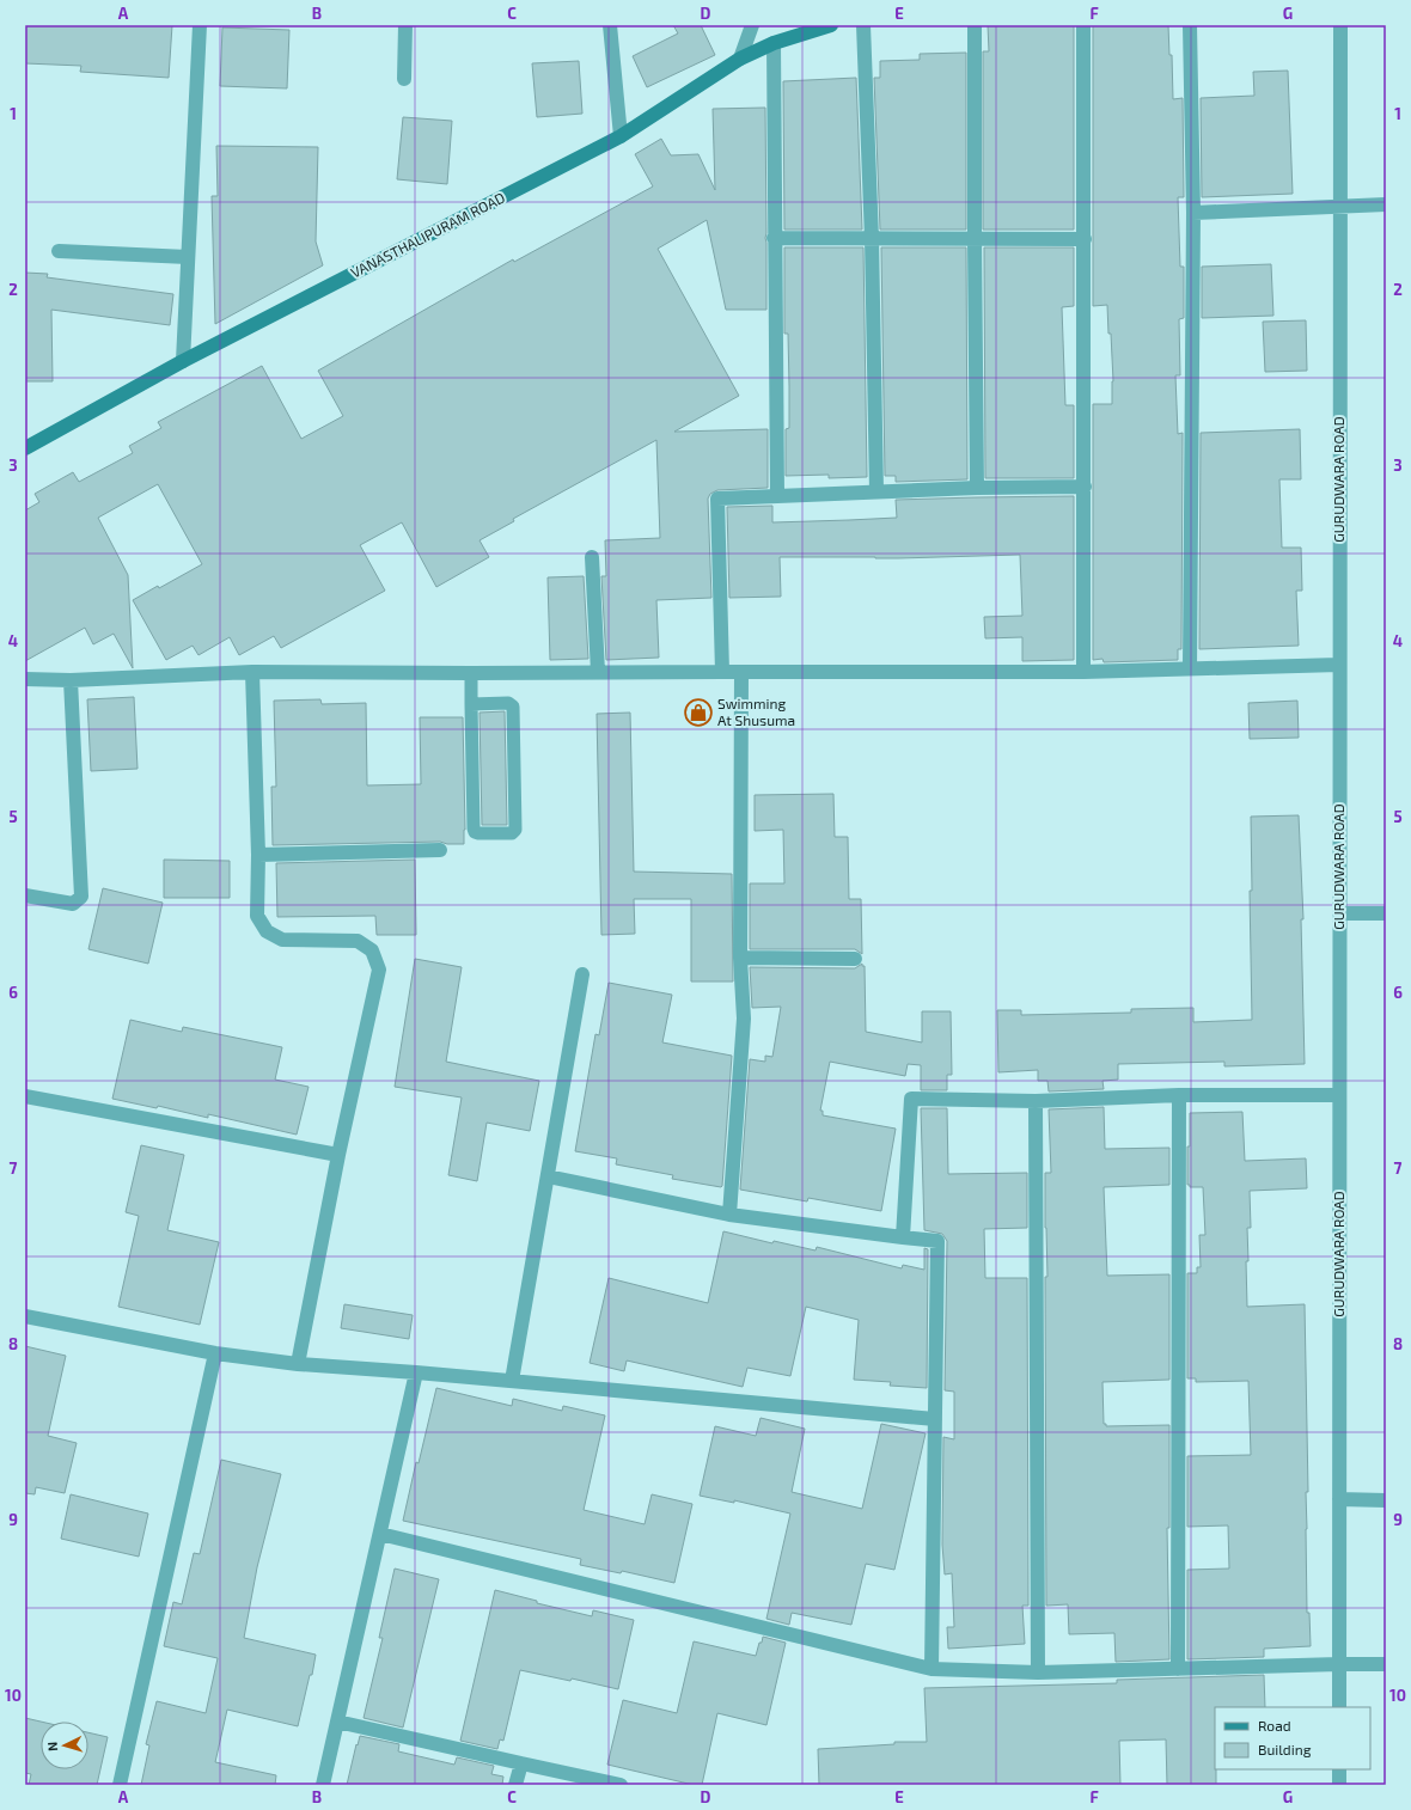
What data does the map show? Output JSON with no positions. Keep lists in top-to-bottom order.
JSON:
{
  "streets": {
    "street": ["VANASTHALIPURAM ROAD", "GURUDWARA ROAD"]
  },
  "places": {
    "shop": ["Swimming At Shusuma"]
  },
  "legend": ["Road", "Building"],
  "north": "left",
  "grid": {
    "columns": [
      "A",
      "B",
      "C",
      "D",
      "E",
      "F",
      "G"
    ],
    "rows": [
      "1",
      "2",
      "3",
      "4",
      "5",
      "6",
      "7",
      "8",
      "9",
      "10"
    ]
  }
}
